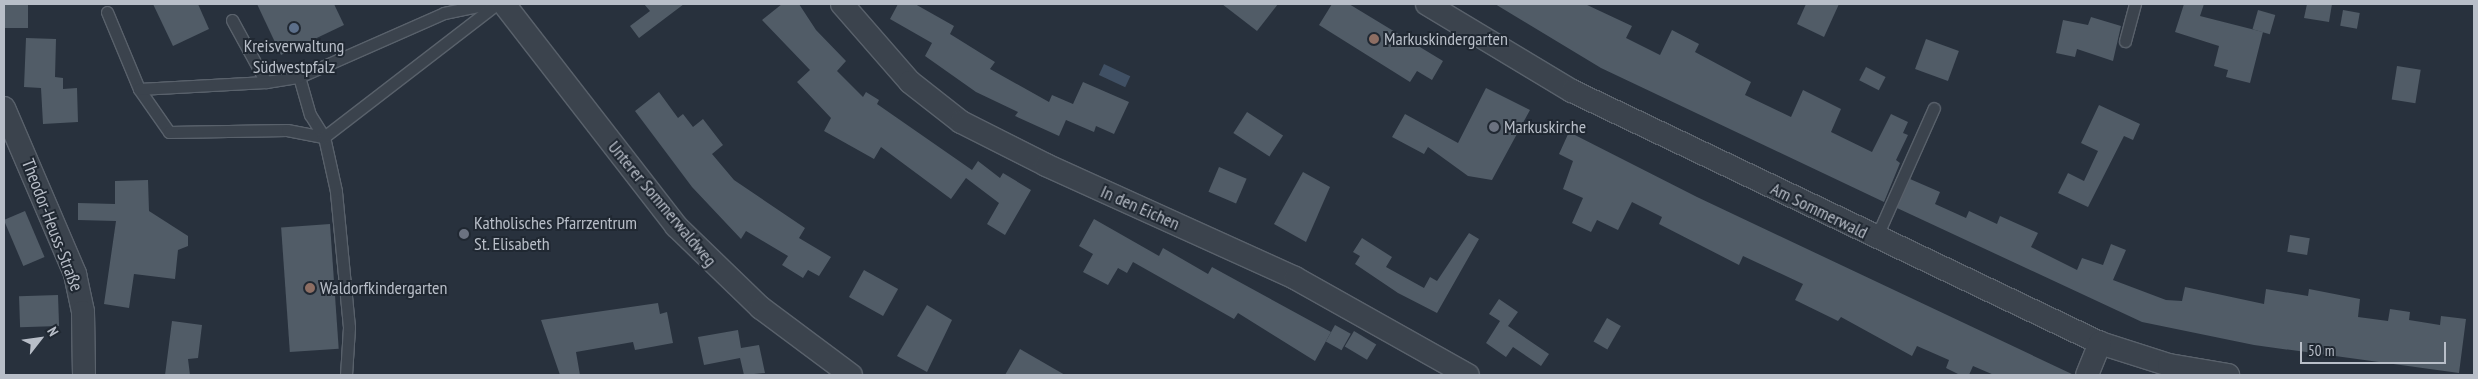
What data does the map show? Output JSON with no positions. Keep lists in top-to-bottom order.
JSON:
{
  "streets": {
    "street": [
      "Unterer Sommerwaldweg",
      "In den Eichen",
      "Am Sommerwald",
      "Theodor-Heuss-Straße"
    ]
  },
  "places": [
    "Kreisverwaltung Südwestpfalz",
    "Markuskindergarten",
    "Markuskirche",
    "Katholisches Pfarrzentrum St. Elisabeth",
    "Waldorfkindergarten"
  ],
  "scale_bar": "50 m",
  "north": "top right"
}
